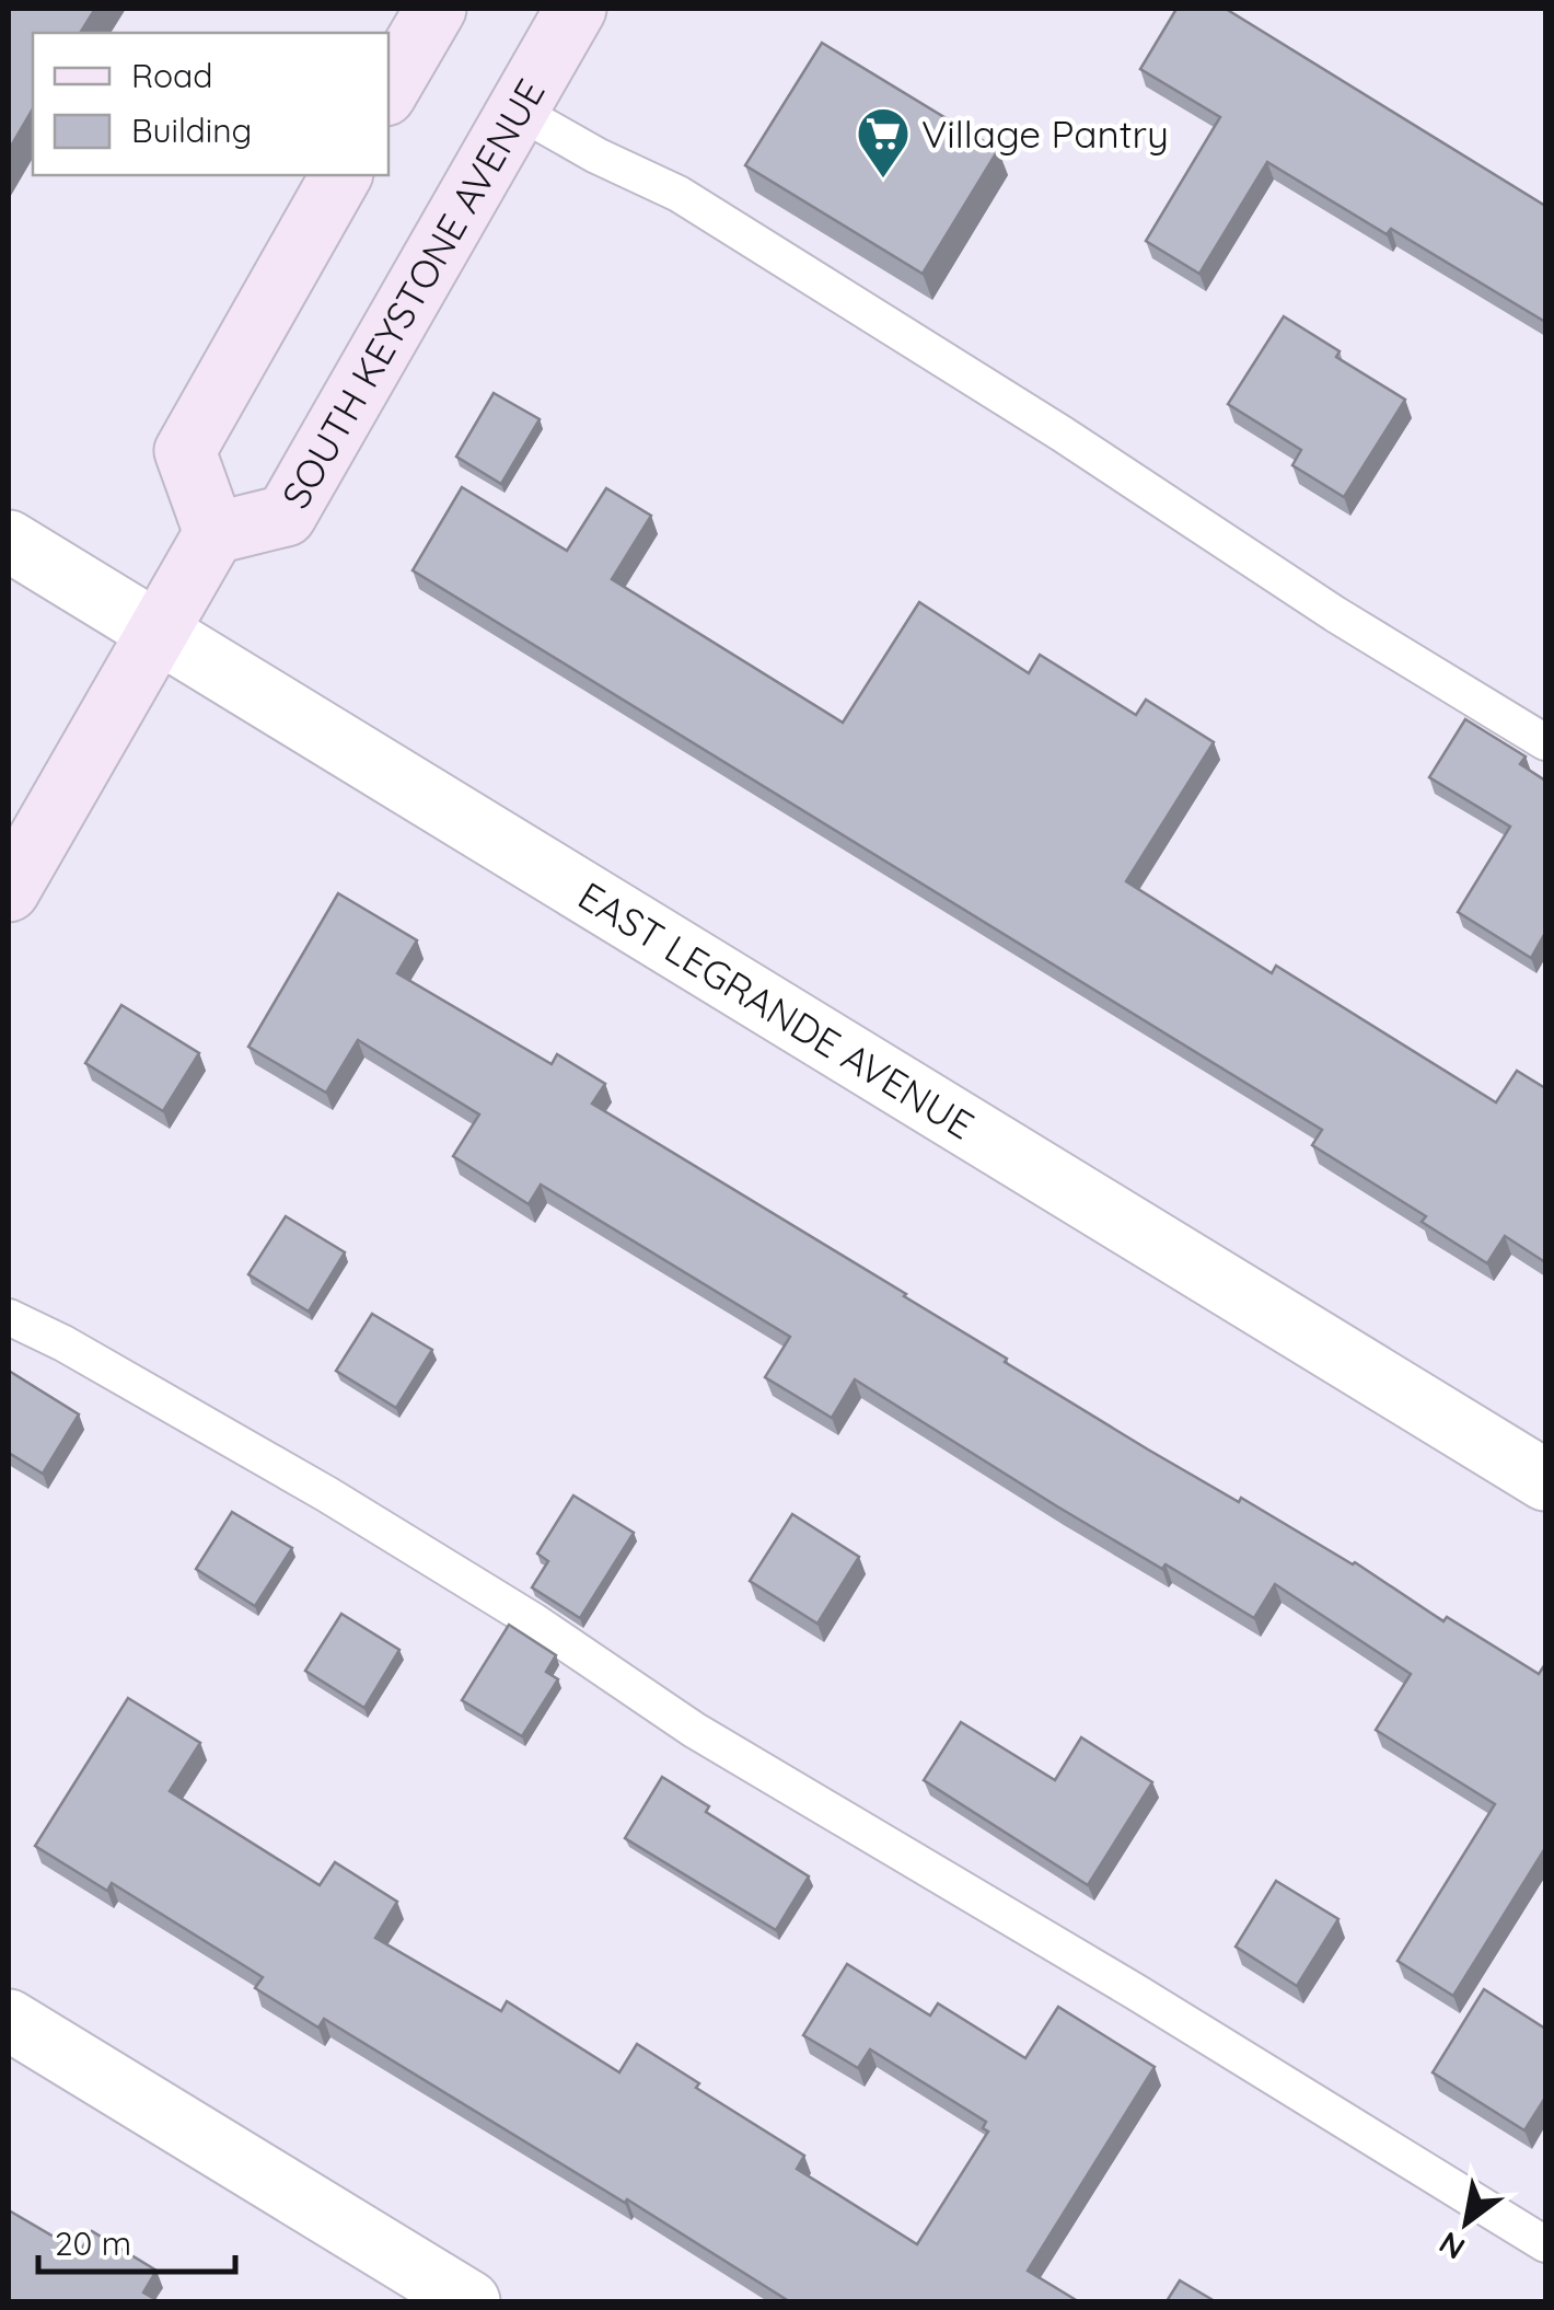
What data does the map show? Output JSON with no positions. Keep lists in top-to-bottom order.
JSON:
{
  "streets": {
    "main road": ["SOUTH KEYSTONE AVENUE"],
    "street": ["EAST LEGRANDE AVENUE"]
  },
  "places": {
    "supermarket": ["Village Pantry"]
  },
  "legend": ["Road", "Building"],
  "scale_bar": "20 m",
  "north": "bottom left"
}
